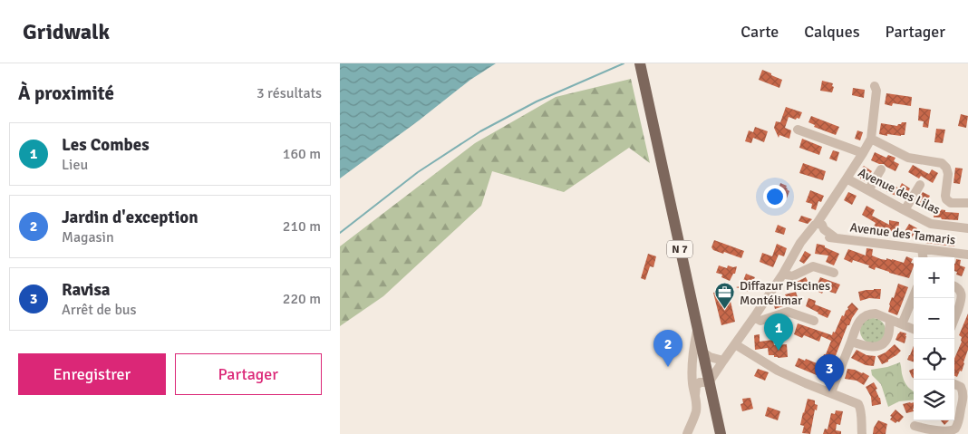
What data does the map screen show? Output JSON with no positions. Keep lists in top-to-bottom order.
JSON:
{
  "streets": {
    "main road": ["N 7"],
    "street": ["Avenue des Lilas", "Avenue des Tamaris"]
  },
  "places": {
    "office": ["Diffazur Piscines Montélimar"]
  },
  "page": {
    "header": "Gridwalk",
    "nav": ["Carte", "Calques", "Partager"],
    "heading": ["À proximité", "3 résultats"],
    "list": [
      {
        "mark": "1",
        "name": "Les Combes",
        "note": "Lieu",
        "value": "160 m"
      },
      {
        "mark": "2",
        "name": "Jardin d'exception",
        "note": "Magasin",
        "value": "210 m"
      },
      {
        "mark": "3",
        "name": "Ravisa",
        "note": "Arrêt de bus",
        "value": "220 m"
      }
    ],
    "map_buttons": ["+", "−"],
    "pins": ["1", "2", "3"],
    "buttons": ["Enregistrer", "Partager"]
  }
}
